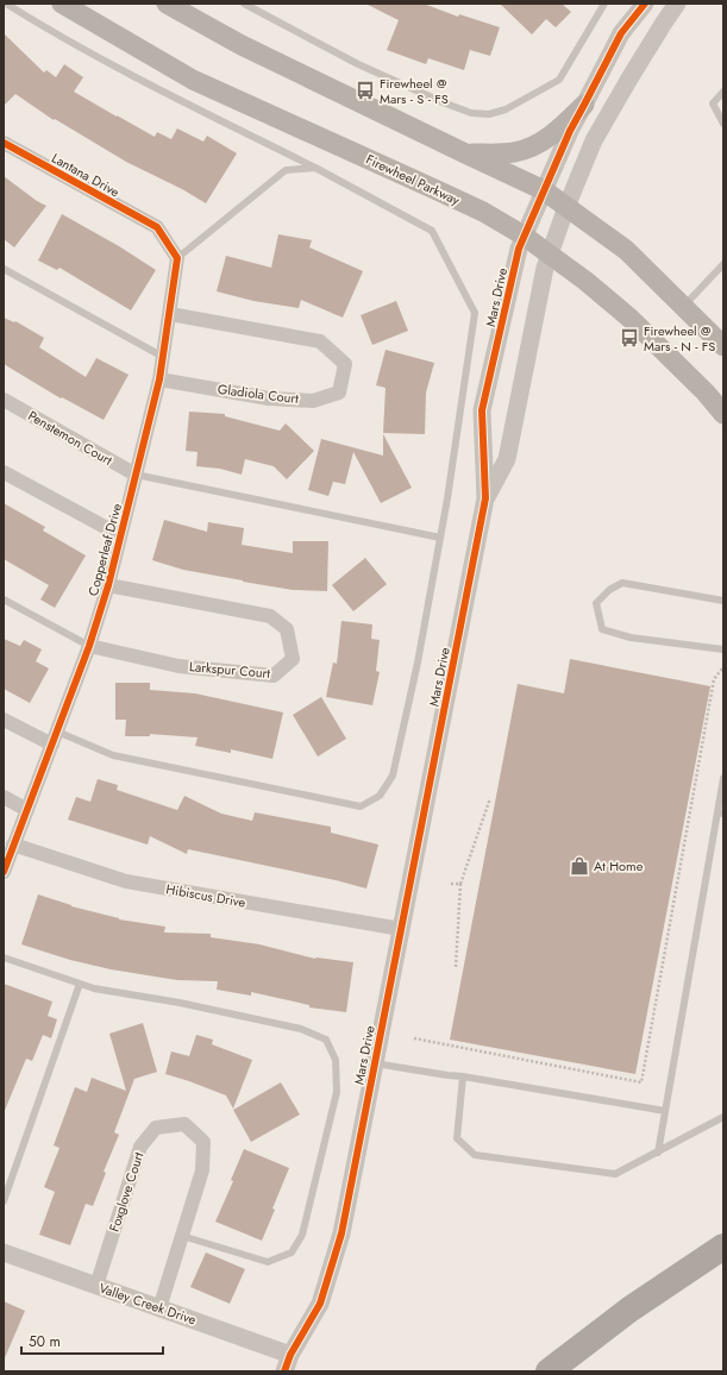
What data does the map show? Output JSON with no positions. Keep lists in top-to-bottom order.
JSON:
{
  "streets": {
    "main road": ["Firewheel Parkway"],
    "street": [
      "Lantana Drive",
      "Mars Drive",
      "Gladiola Court",
      "Penstemon Court",
      "Copperleaf Drive",
      "Larkspur Court",
      "Hibiscus Drive",
      "Foxglove Court",
      "Valley Creek Drive"
    ]
  },
  "crossings": [
    ["Lantana Drive", "Copperleaf Drive"],
    ["Firewheel Parkway", "Mars Drive"],
    ["Mars Drive", "Hibiscus Drive"],
    ["Mars Drive", "Valley Creek Drive"],
    ["Gladiola Court", "Copperleaf Drive"],
    ["Penstemon Court", "Copperleaf Drive"],
    ["Copperleaf Drive", "Larkspur Court"],
    ["Copperleaf Drive", "Hibiscus Drive"],
    ["Foxglove Court", "Valley Creek Drive"]
  ],
  "places": {
    "bus stop": ["Firewheel @ Mars - S - FS", "Firewheel @ Mars - N - FS"],
    "shop": ["At Home"]
  },
  "scale_bar": "50 m"
}
